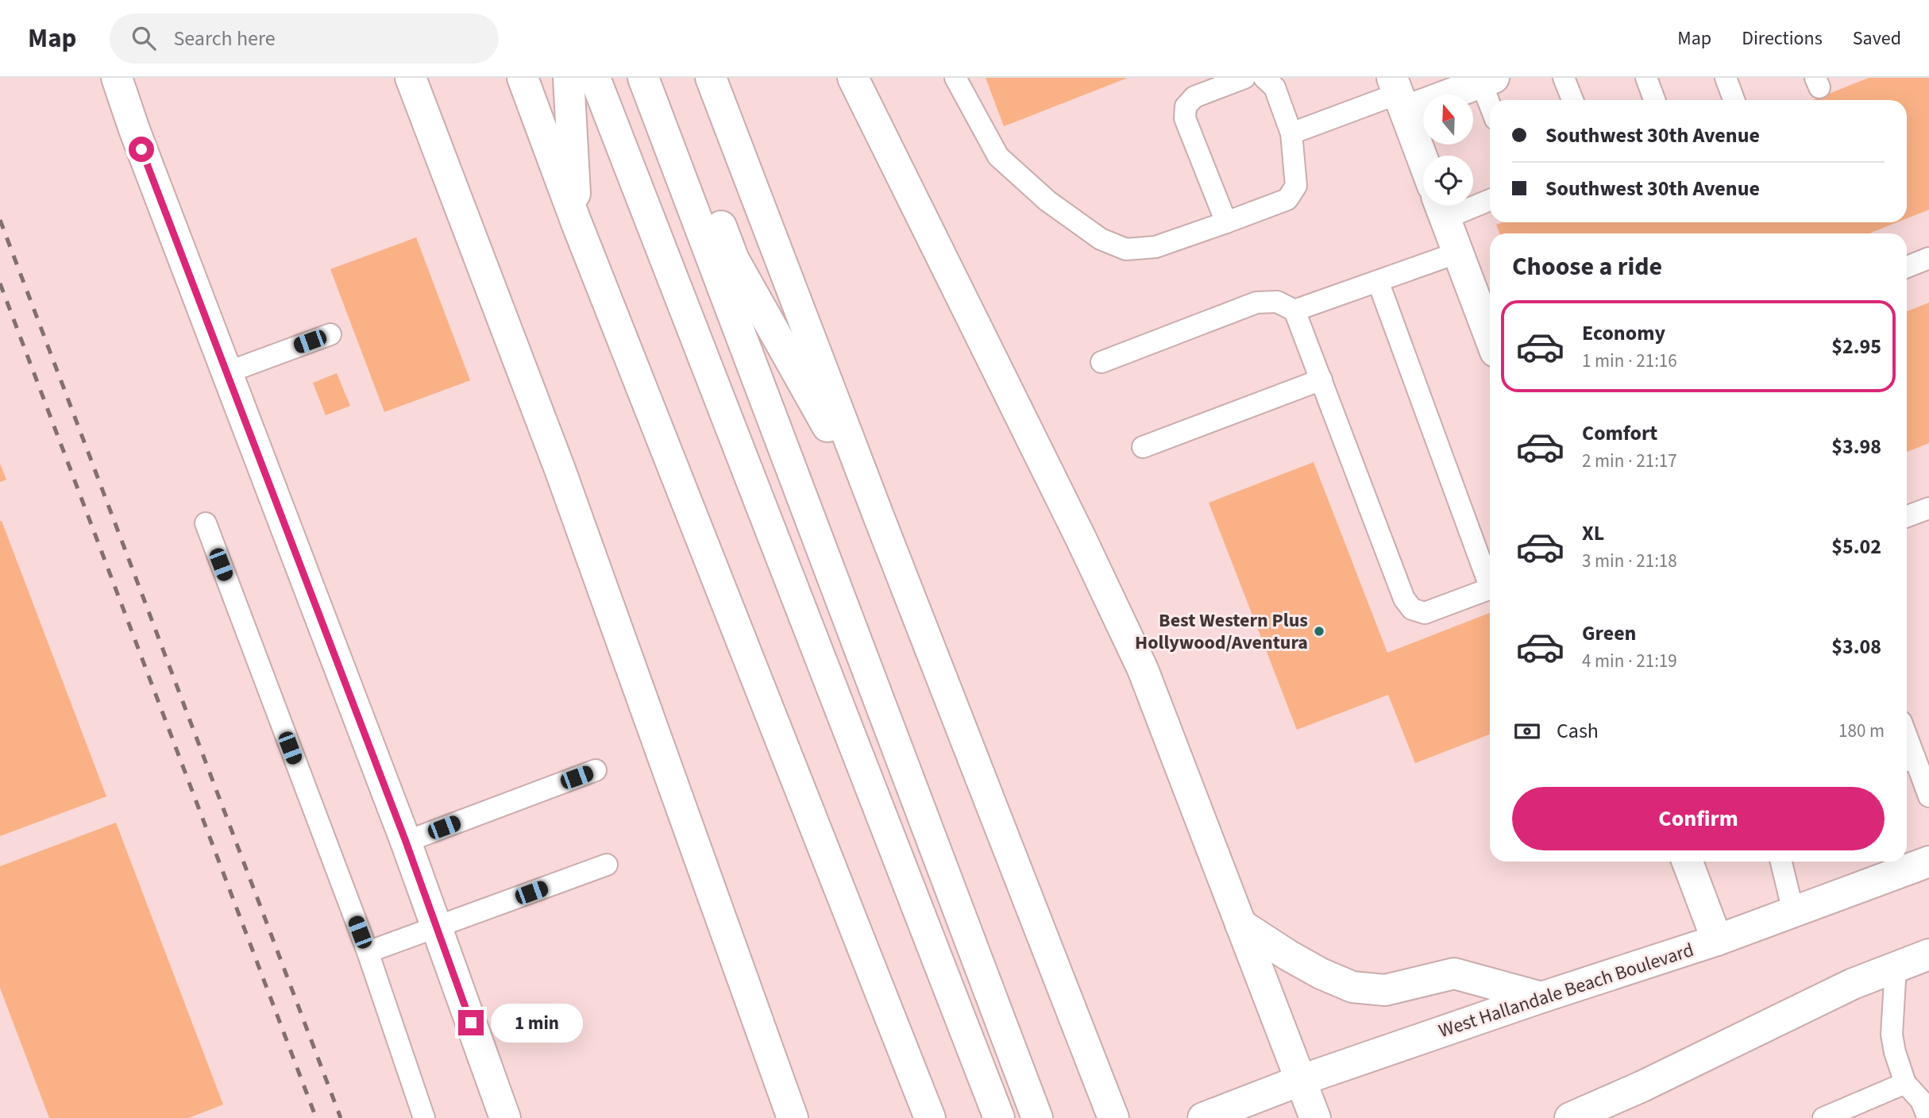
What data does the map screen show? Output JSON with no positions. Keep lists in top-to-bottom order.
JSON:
{
  "streets": {
    "main road": ["West Hallandale Beach Boulevard"]
  },
  "places": ["Best Western Plus Hollywood/Aventura"],
  "north": "top",
  "page": {
    "header": "Map",
    "search": "Search here",
    "nav": ["Map", "Directions", "Saved"],
    "banner": ["Southwest 30th Avenue", "Southwest 30th Avenue"],
    "heading": "Choose a ride",
    "list": [
      {
        "name": "Economy",
        "note": "1 min · 21:16",
        "value": "$2.95"
      },
      {
        "name": "Comfort",
        "note": "2 min · 21:17",
        "value": "$3.98"
      },
      {
        "name": "XL",
        "note": "3 min · 21:18",
        "value": "$5.02"
      },
      {
        "name": "Green",
        "note": "4 min · 21:19",
        "value": "$3.08"
      }
    ],
    "pay": ["Cash", "180 m"],
    "buttons": "Confirm",
    "bubble": "1 min"
  }
}
